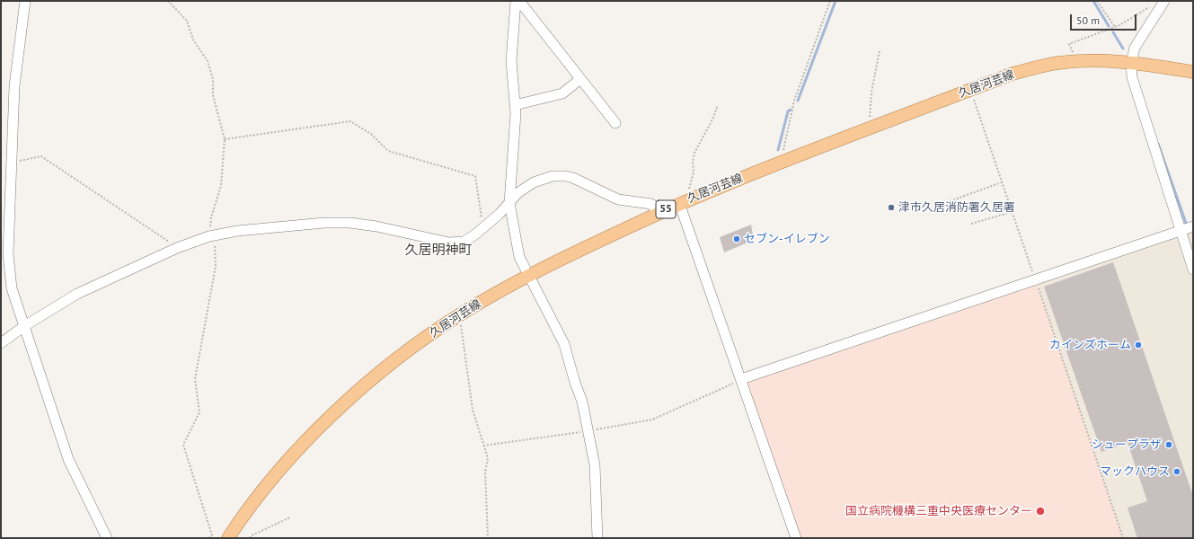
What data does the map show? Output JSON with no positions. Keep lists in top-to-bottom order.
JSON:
{
  "streets": {
    "main road": ["久居河芸線", "55"]
  },
  "districts": ["久居明神町"],
  "places": [
    "津市久居消防署久居署",
    "セブン-イレブン",
    "カインズホーム",
    "シュープラザ",
    "マックハウス",
    "国立病院機構三重中央医療センター"
  ],
  "scale_bar": "50 m"
}
